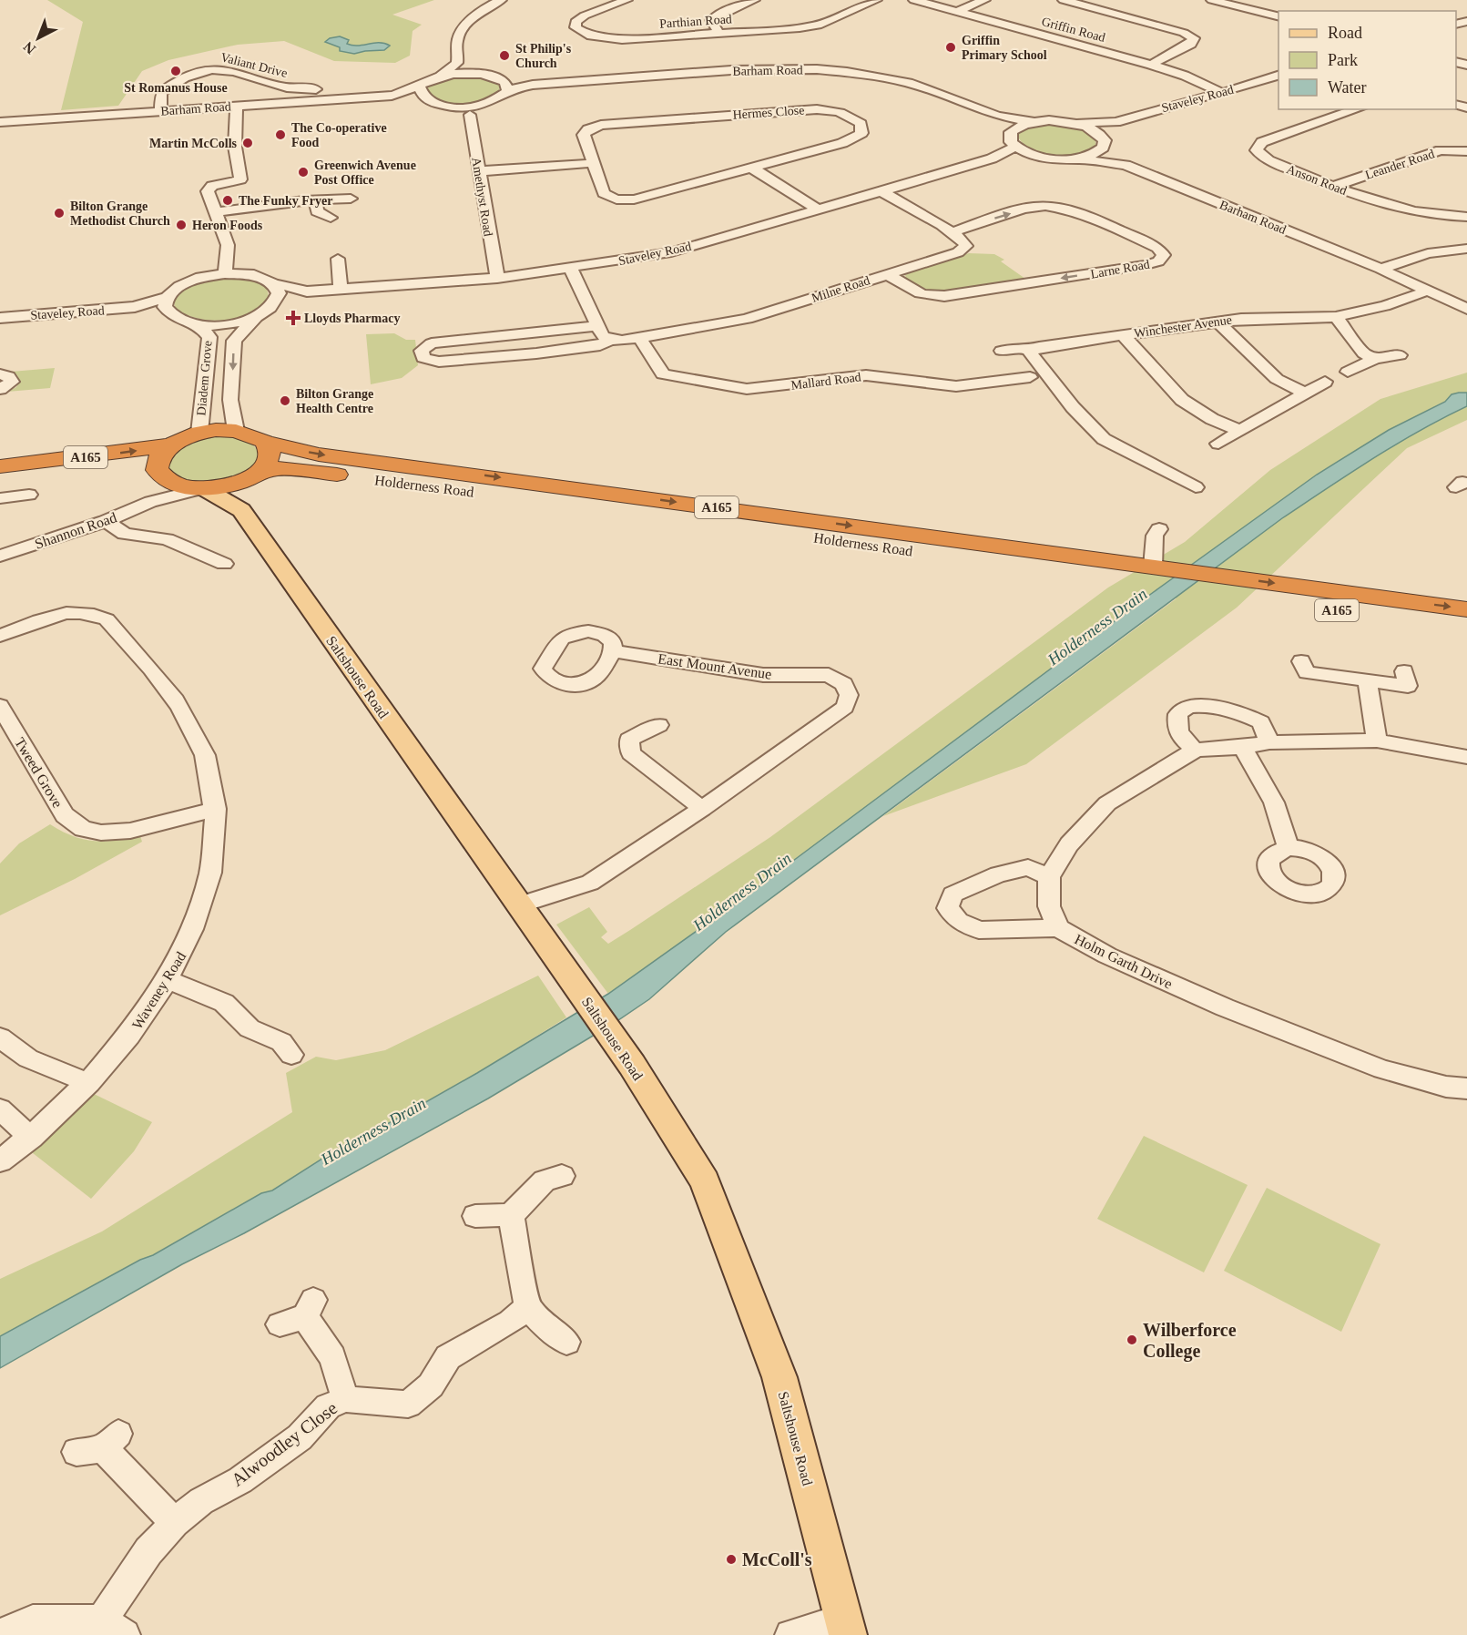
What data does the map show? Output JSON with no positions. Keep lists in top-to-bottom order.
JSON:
{
  "streets": {
    "highway": ["A165", "Holderness Road"],
    "main road": ["Saltshouse Road"],
    "street": [
      "Parthian Road",
      "Griffin Road",
      "Valiant Drive",
      "Barham Road",
      "Staveley Road",
      "Hermes Close",
      "Leander Road",
      "Anson Road",
      "Amethyst Road",
      "Larne Road",
      "Milne Road",
      "Winchester Avenue",
      "Diadem Grove",
      "Mallard Road",
      "Shannon Road",
      "East Mount Avenue",
      "Tweed Grove",
      "Holm Garth Drive",
      "Waveney Road",
      "Alwoodley Close"
    ]
  },
  "crossings": [
    ["Griffin Road", "Staveley Road"],
    ["Valiant Drive", "Barham Road"],
    ["Barham Road", "Staveley Road"],
    ["Barham Road", "Winchester Avenue"],
    ["Staveley Road", "Amethyst Road"],
    ["Staveley Road", "Diadem Grove"],
    ["Leander Road", "Anson Road"],
    ["Larne Road", "Milne Road"],
    ["Milne Road", "Mallard Road"],
    ["Diadem Grove", "A165"],
    ["A165", "Holderness Road"],
    ["A165", "Shannon Road"],
    ["A165", "Saltshouse Road"],
    ["Shannon Road", "Saltshouse Road"],
    ["East Mount Avenue", "Saltshouse Road"],
    ["Tweed Grove", "Waveney Road"]
  ],
  "water": ["Holderness Drain"],
  "places": {
    "other": [
      "Griffin Primary School",
      "St Philip's Church",
      "St Romanus House",
      "The Co-operative Food",
      "Martin McColls",
      "Greenwich Avenue Post Office",
      "The Funky Fryer",
      "Bilton Grange Methodist Church",
      "Heron Foods",
      "Bilton Grange Health Centre",
      "Wilberforce College",
      "McColl's"
    ],
    "health": ["Lloyds Pharmacy"]
  },
  "legend": ["Road", "Park", "Water"],
  "north": "bottom left"
}
